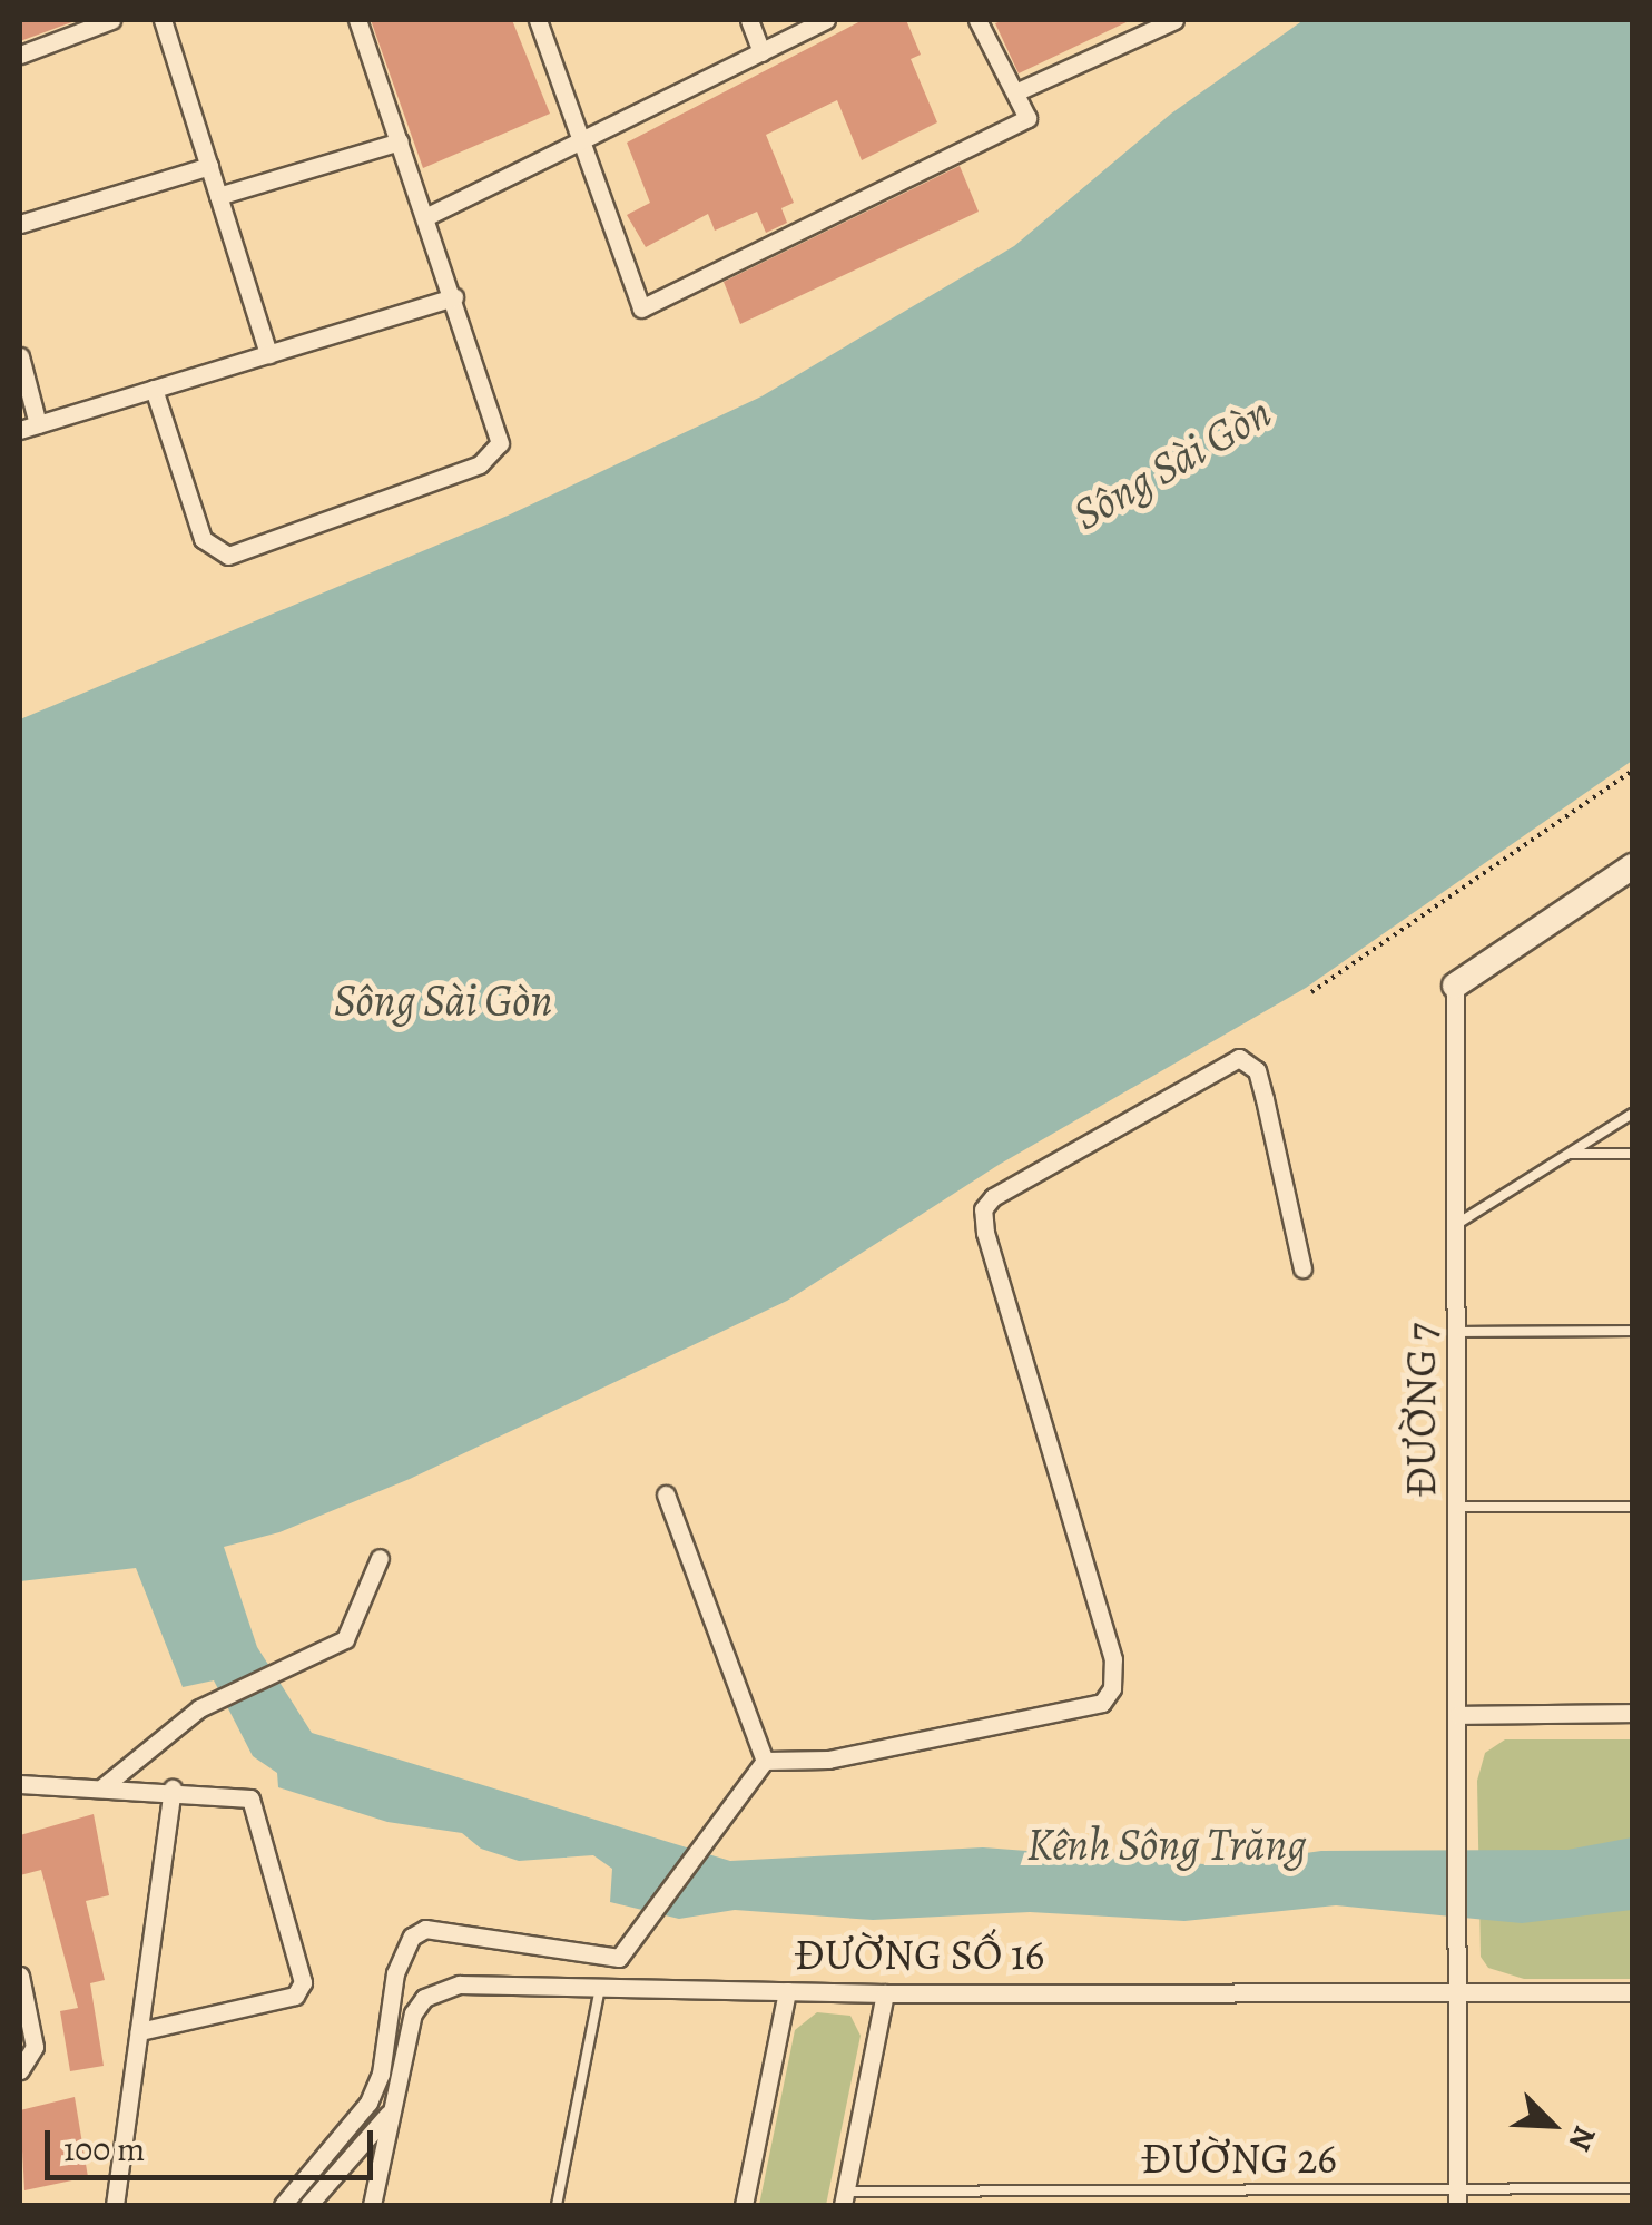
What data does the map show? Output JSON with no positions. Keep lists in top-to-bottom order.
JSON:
{
  "streets": {
    "street": ["ĐƯỜNG 7", "ĐƯỜNG SỐ 16"],
    "lane": ["ĐƯỜNG 26"]
  },
  "crossings": [
    ["ĐƯỜNG 7", "ĐƯỜNG SỐ 16"],
    ["ĐƯỜNG 7", "ĐƯỜNG 26"]
  ],
  "water": ["Sông Sài Gòn", "Kênh Sông Trăng"],
  "scale_bar": "100 m",
  "north": "bottom right"
}
